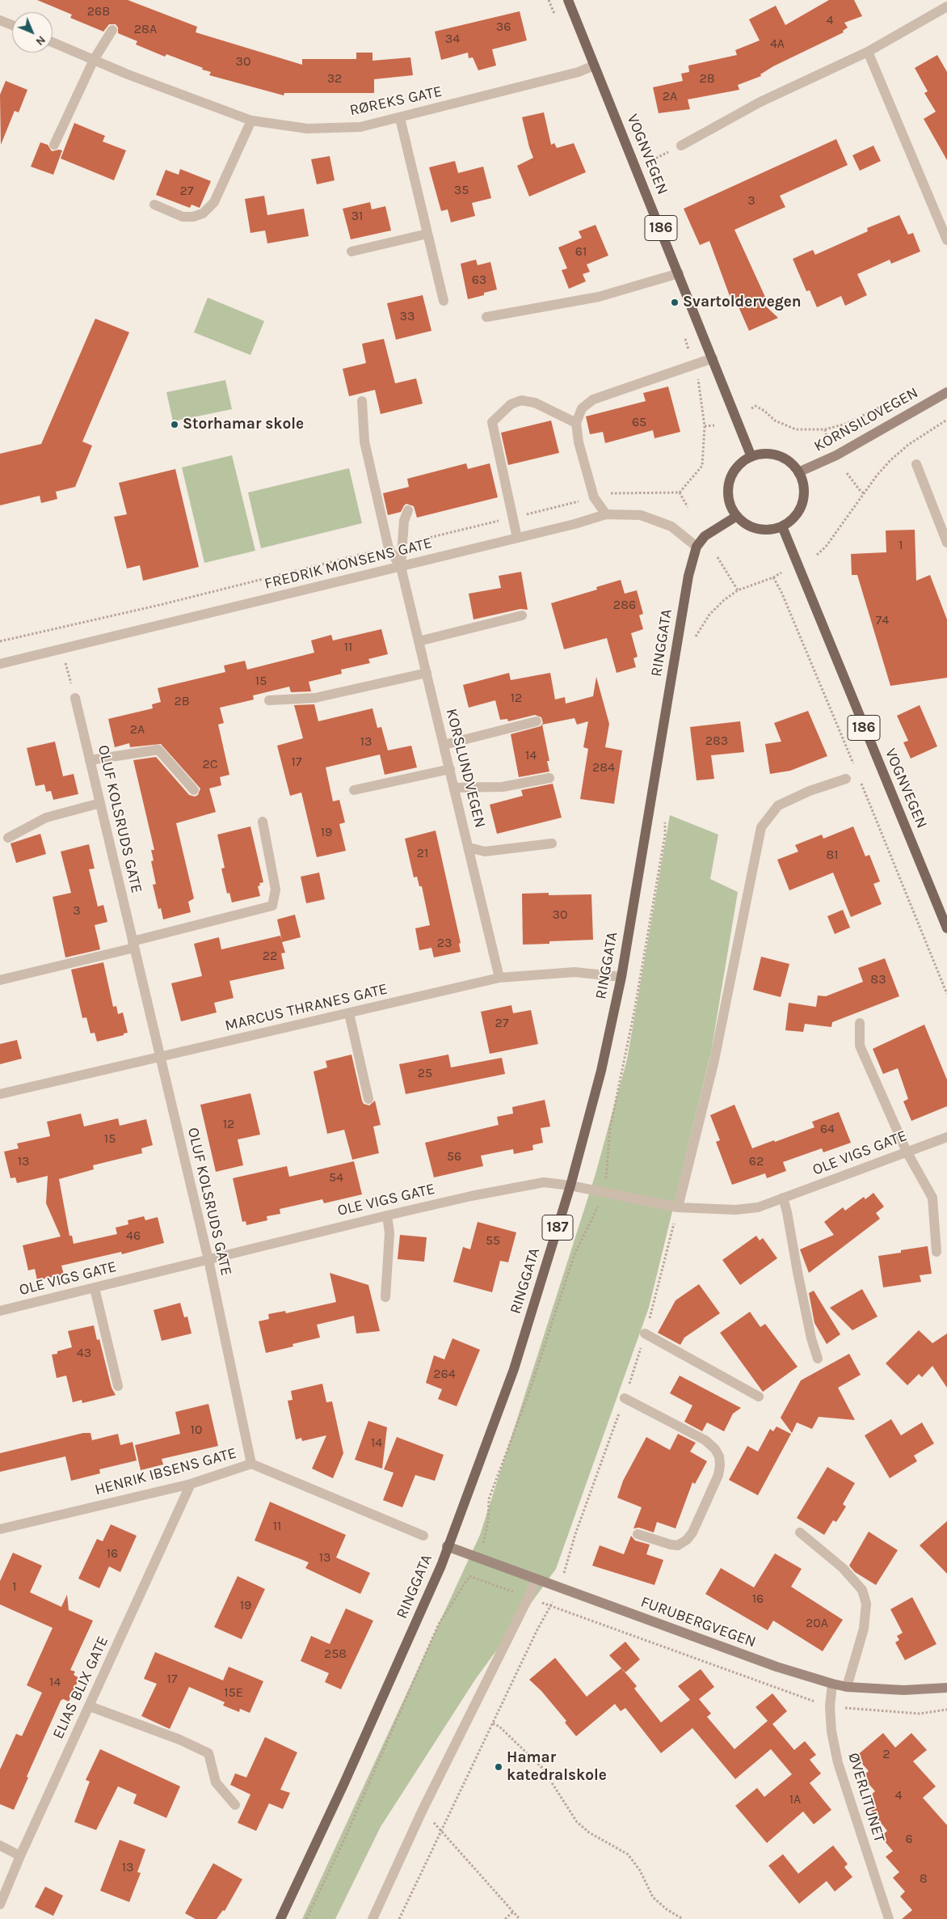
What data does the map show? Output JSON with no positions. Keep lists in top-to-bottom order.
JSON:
{
  "streets": {
    "main road": [
      "VOGNVEGEN",
      "186",
      "KORNSILOVEGEN",
      "RINGGATA",
      "187",
      "FURUBERGVEGEN"
    ],
    "street": [
      "RØREKS GATE",
      "FREDRIK MONSENS GATE",
      "KORSLUNDVEGEN",
      "OLUF KOLSRUDS GATE",
      "MARCUS THRANES GATE",
      "OLE VIGS GATE",
      "HENRIK IBSENS GATE",
      "ELIAS BLIX GATE",
      "ØVERLITUNET"
    ]
  },
  "crossings": [
    ["RØREKS GATE", "VOGNVEGEN"],
    ["VOGNVEGEN", "KORNSILOVEGEN"],
    ["VOGNVEGEN", "RINGGATA"],
    ["KORNSILOVEGEN", "RINGGATA"],
    ["FREDRIK MONSENS GATE", "RINGGATA"],
    ["FREDRIK MONSENS GATE", "KORSLUNDVEGEN"],
    ["RINGGATA", "MARCUS THRANES GATE"],
    ["RINGGATA", "OLE VIGS GATE"],
    ["RINGGATA", "FURUBERGVEGEN"],
    ["KORSLUNDVEGEN", "MARCUS THRANES GATE"],
    ["OLUF KOLSRUDS GATE", "MARCUS THRANES GATE"],
    ["OLUF KOLSRUDS GATE", "OLE VIGS GATE"],
    ["OLUF KOLSRUDS GATE", "HENRIK IBSENS GATE"],
    ["HENRIK IBSENS GATE", "ELIAS BLIX GATE"],
    ["FURUBERGVEGEN", "ØVERLITUNET"]
  ],
  "places": ["Svartoldervegen", "Storhamar skole", "Hamar katedralskole"],
  "house_numbers": [
    "26B",
    "4",
    "36",
    "28A",
    "34",
    "4A",
    "30",
    "32",
    "2B",
    "2A",
    "35",
    "27",
    "3",
    "31",
    "61",
    "63",
    "33",
    "65",
    "1",
    "286",
    "74",
    "11",
    "15",
    "12",
    "2B",
    "2A",
    "283",
    "13",
    "14",
    "17",
    "2C",
    "284",
    "19",
    "21",
    "81",
    "3",
    "30",
    "23",
    "22",
    "83",
    "27",
    "25",
    "12",
    "64",
    "15",
    "56",
    "13",
    "62",
    "54",
    "46",
    "55",
    "43",
    "264",
    "10",
    "14",
    "11",
    "16",
    "13",
    "1",
    "16",
    "19",
    "20A",
    "258",
    "17",
    "14",
    "15E",
    "2",
    "4",
    "1A",
    "6",
    "13",
    "8"
  ],
  "north": "bottom right"
}
